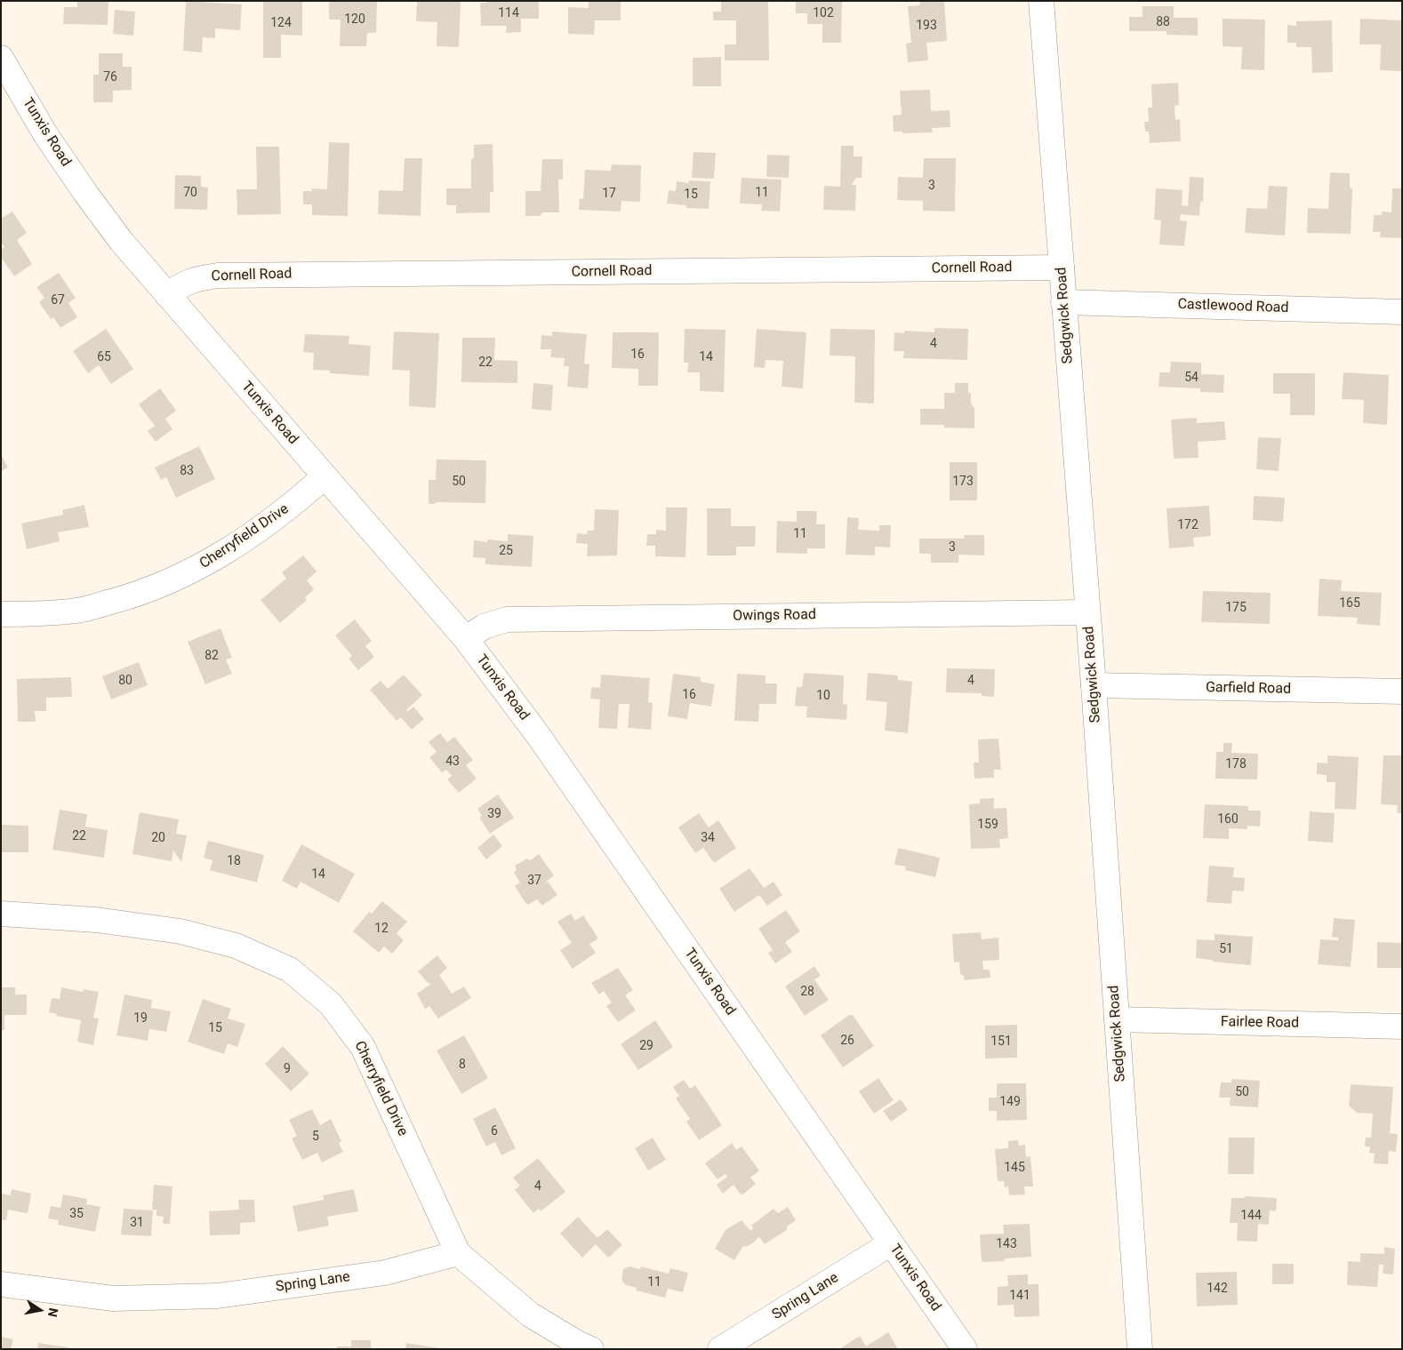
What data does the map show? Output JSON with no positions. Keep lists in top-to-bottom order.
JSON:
{
  "streets": {
    "street": [
      "Tunxis Road",
      "Cornell Road",
      "Castlewood Road",
      "Sedgwick Road",
      "Cherryfield Drive",
      "Owings Road",
      "Garfield Road",
      "Fairlee Road",
      "Spring Lane"
    ]
  },
  "crossings": [
    ["Tunxis Road", "Cornell Road"],
    ["Tunxis Road", "Cherryfield Drive"],
    ["Tunxis Road", "Owings Road"],
    ["Tunxis Road", "Spring Lane"],
    ["Cornell Road", "Sedgwick Road"],
    ["Castlewood Road", "Sedgwick Road"],
    ["Sedgwick Road", "Owings Road"],
    ["Sedgwick Road", "Garfield Road"],
    ["Sedgwick Road", "Fairlee Road"],
    ["Cherryfield Drive", "Spring Lane"]
  ],
  "house_numbers": [
    "114",
    "102",
    "120",
    "88",
    "124",
    "193",
    "76",
    "3",
    "70",
    "11",
    "17",
    "15",
    "67",
    "4",
    "16",
    "65",
    "14",
    "22",
    "54",
    "83",
    "50",
    "173",
    "172",
    "11",
    "3",
    "25",
    "165",
    "175",
    "82",
    "80",
    "4",
    "16",
    "10",
    "43",
    "178",
    "39",
    "160",
    "159",
    "22",
    "20",
    "34",
    "18",
    "14",
    "37",
    "12",
    "51",
    "28",
    "19",
    "15",
    "26",
    "151",
    "29",
    "8",
    "9",
    "50",
    "149",
    "6",
    "5",
    "145",
    "4",
    "35",
    "144",
    "31",
    "143",
    "11",
    "142",
    "141"
  ],
  "north": "right"
}
